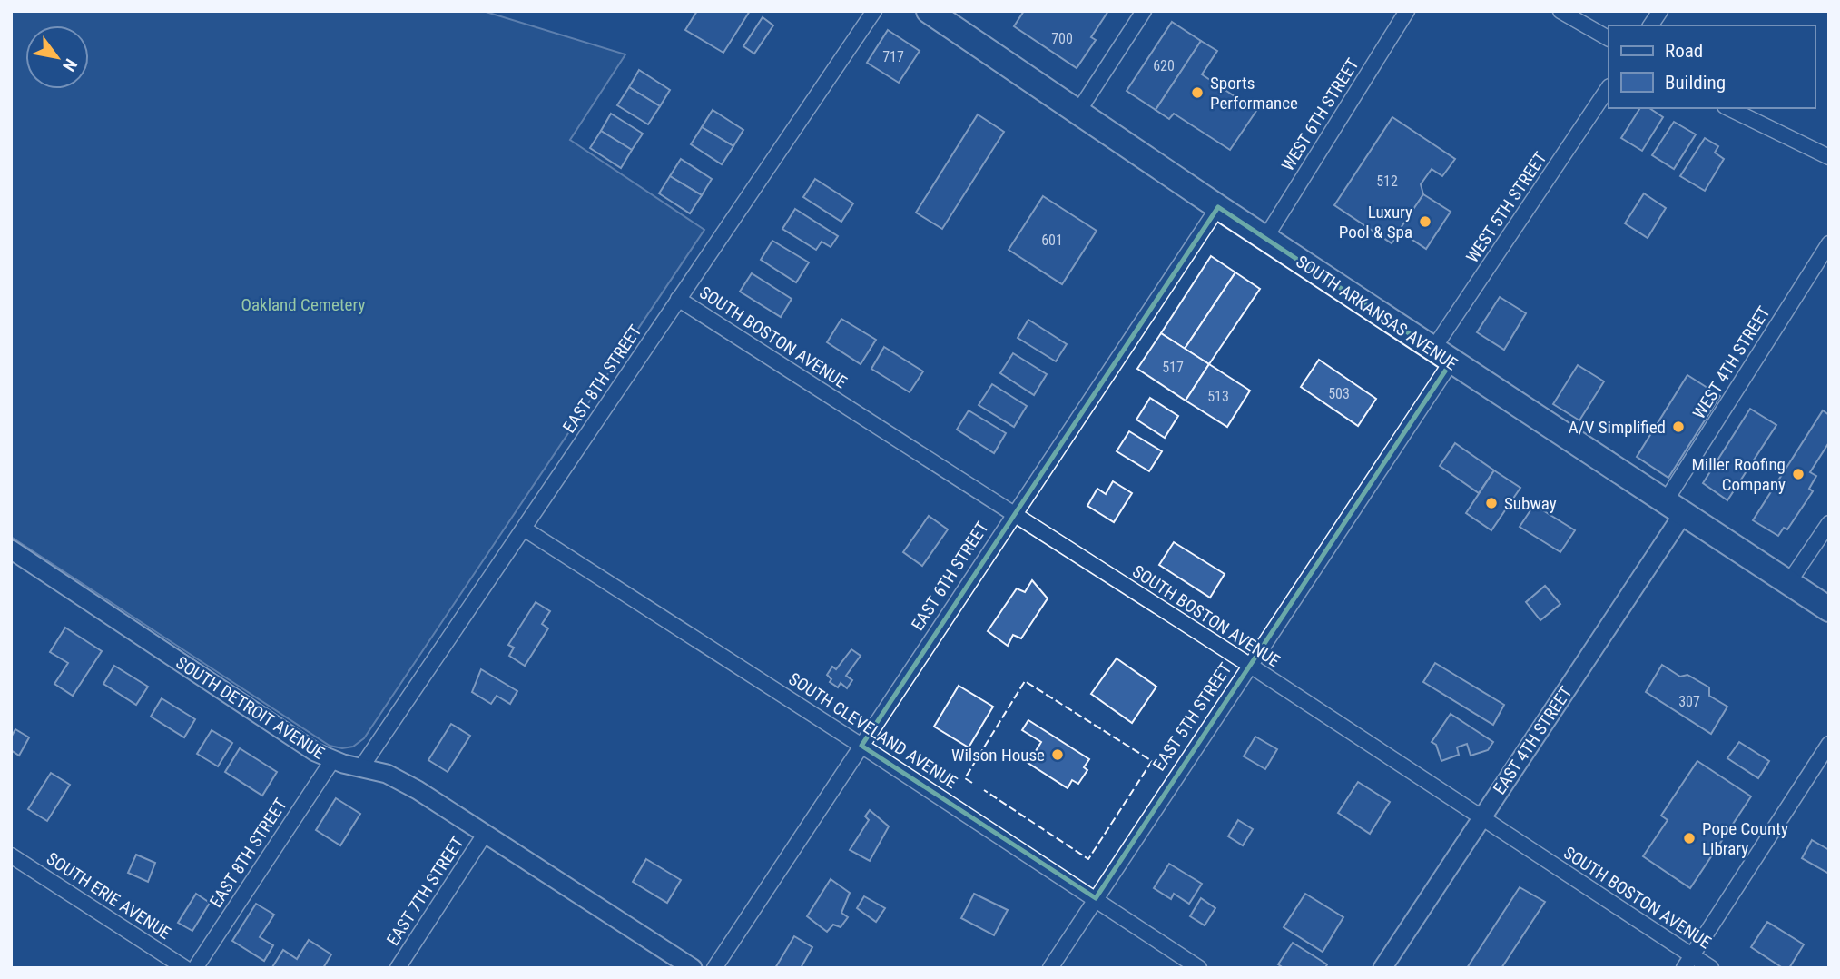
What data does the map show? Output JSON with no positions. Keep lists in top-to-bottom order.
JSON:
{
  "streets": {
    "highway": ["SOUTH ARKANSAS AVENUE"],
    "street": [
      "WEST 6TH STREET",
      "WEST 5TH STREET",
      "SOUTH BOSTON AVENUE",
      "WEST 4TH STREET",
      "EAST 8TH STREET",
      "EAST 6TH STREET",
      "SOUTH DETROIT AVENUE",
      "EAST 5TH STREET",
      "SOUTH CLEVELAND AVENUE",
      "EAST 4TH STREET",
      "EAST 7TH STREET",
      "SOUTH ERIE AVENUE"
    ]
  },
  "crossings": [
    ["WEST 6TH STREET", "SOUTH ARKANSAS AVENUE"],
    ["WEST 5TH STREET", "SOUTH ARKANSAS AVENUE"],
    ["WEST 5TH STREET", "EAST 5TH STREET"],
    ["SOUTH ARKANSAS AVENUE", "WEST 4TH STREET"],
    ["SOUTH ARKANSAS AVENUE", "EAST 6TH STREET"],
    ["SOUTH ARKANSAS AVENUE", "EAST 5TH STREET"],
    ["SOUTH ARKANSAS AVENUE", "EAST 4TH STREET"],
    ["SOUTH BOSTON AVENUE", "EAST 8TH STREET"],
    ["SOUTH BOSTON AVENUE", "EAST 6TH STREET"],
    ["SOUTH BOSTON AVENUE", "EAST 5TH STREET"],
    ["SOUTH BOSTON AVENUE", "EAST 4TH STREET"],
    ["WEST 4TH STREET", "EAST 4TH STREET"],
    ["EAST 8TH STREET", "SOUTH DETROIT AVENUE"],
    ["EAST 8TH STREET", "SOUTH CLEVELAND AVENUE"],
    ["EAST 6TH STREET", "SOUTH CLEVELAND AVENUE"],
    ["SOUTH DETROIT AVENUE", "EAST 7TH STREET"],
    ["EAST 5TH STREET", "SOUTH CLEVELAND AVENUE"]
  ],
  "parks": ["Oakland Cemetery"],
  "places": [
    "Sports Performance",
    "Luxury Pool & Spa",
    "A/V Simplified",
    "Miller Roofing Company",
    "Subway",
    "Wilson House",
    "Pope County Library"
  ],
  "house_numbers": [
    "700",
    "717",
    "620",
    "512",
    "601",
    "517",
    "503",
    "513",
    "307"
  ],
  "legend": ["Road", "Building"],
  "north": "bottom right"
}
